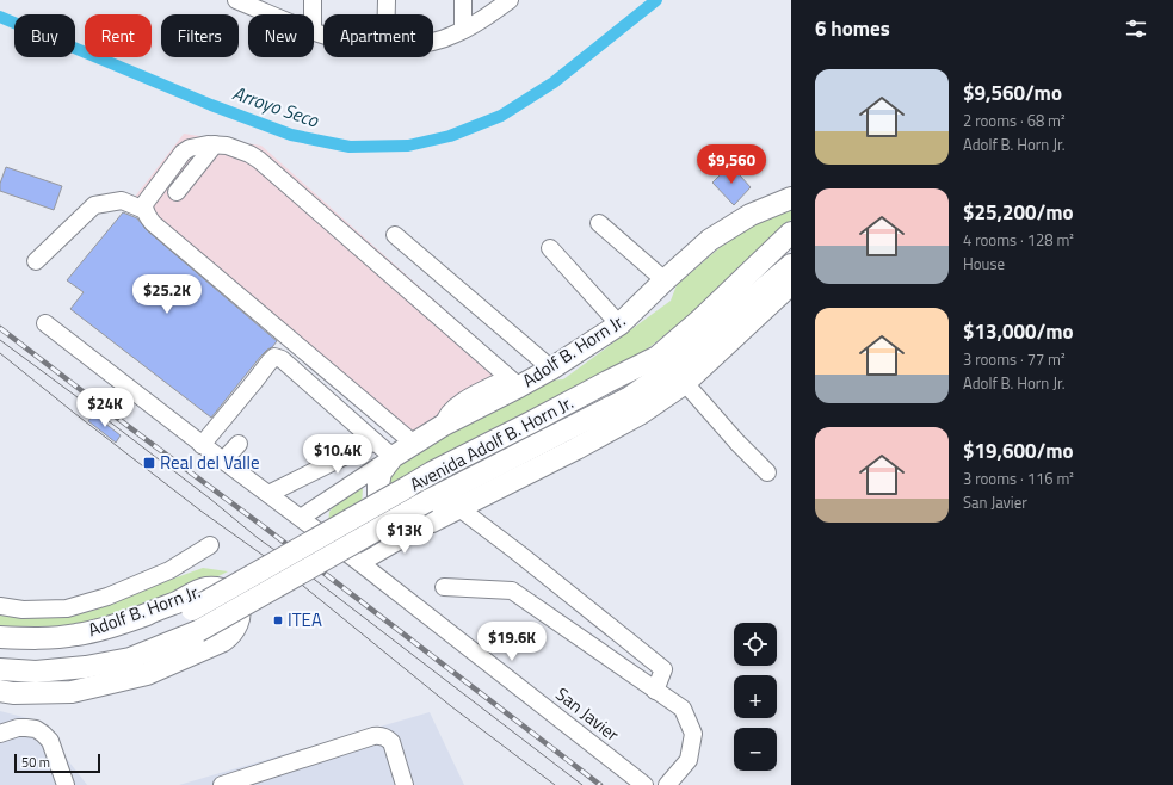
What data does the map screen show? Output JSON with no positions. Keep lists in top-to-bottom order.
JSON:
{
  "streets": {
    "main road": ["Adolf B. Horn Jr.", "Avenida Adolf B. Horn Jr."],
    "street": ["San Javier"]
  },
  "crossings": [
    ["Adolf B. Horn Jr.", "Avenida Adolf B. Horn Jr."],
    ["Adolf B. Horn Jr.", "San Javier"]
  ],
  "water": ["Arroyo Seco"],
  "places": {
    "transit": ["Real del Valle", "ITEA"]
  },
  "scale_bar": "50 m",
  "page": {
    "heading": "6 homes",
    "chip": [
      "Buy",
      "Rent",
      "Filters",
      "New",
      "Apartment"
    ],
    "list": [
      {
        "name": "$9,560/mo",
        "note": "2 rooms · 68 m² · Adolf B. Horn Jr."
      },
      {
        "name": "$25,200/mo",
        "note": "4 rooms · 128 m² · House"
      },
      {
        "name": "$13,000/mo",
        "note": "3 rooms · 77 m² · Adolf B. Horn Jr."
      },
      {
        "name": "$19,600/mo",
        "note": "3 rooms · 116 m² · San Javier"
      }
    ],
    "price": [
      "$9,560",
      "$25.2K",
      "$24K",
      "$10.4K",
      "$13K",
      "$19.6K"
    ],
    "map_buttons": ["+", "−"],
    "scale": "50 m"
  }
}
